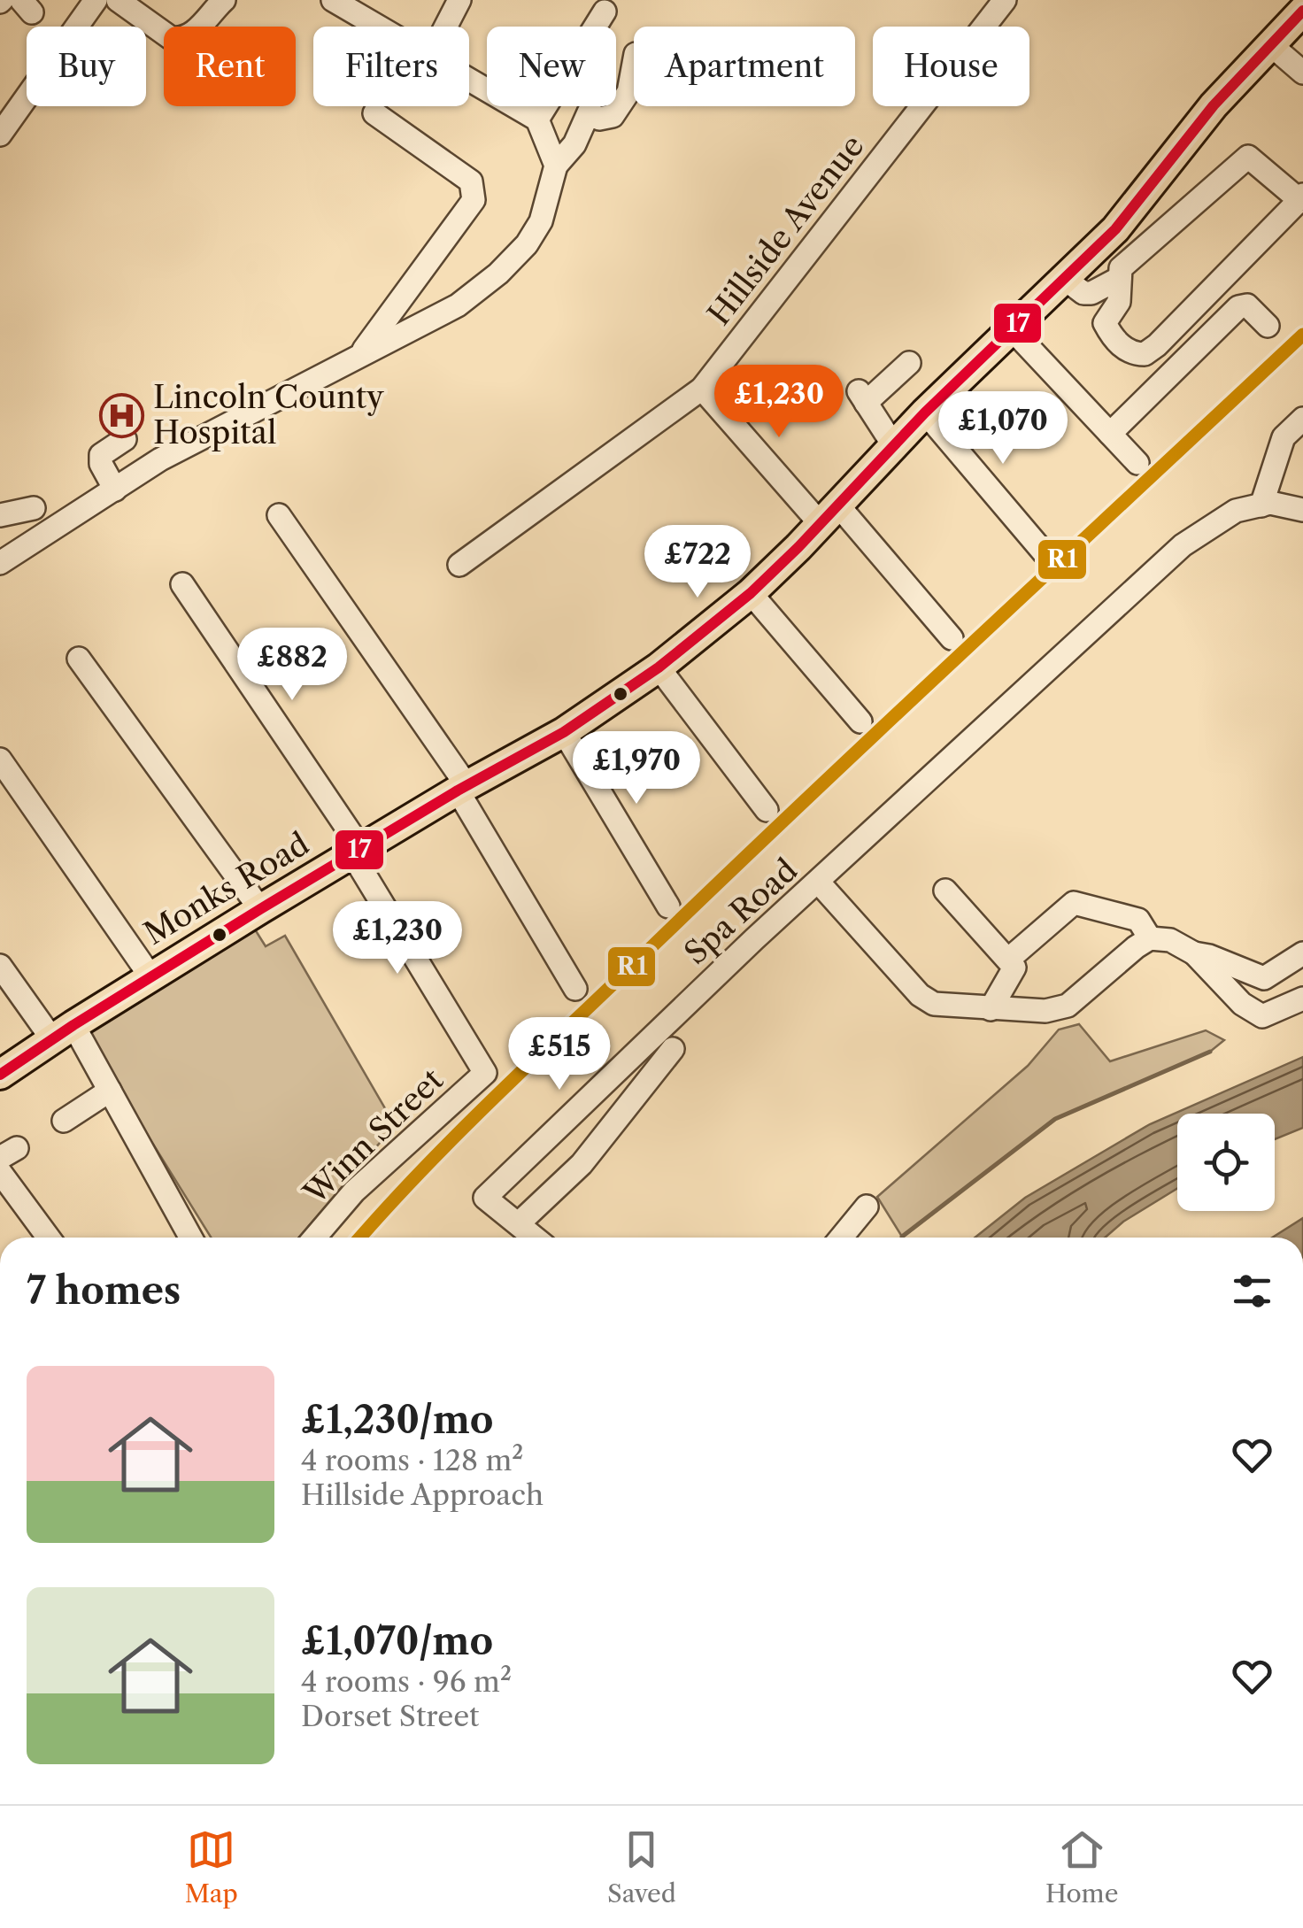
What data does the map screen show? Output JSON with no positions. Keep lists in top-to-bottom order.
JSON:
{
  "streets": {
    "main road": ["Monks Road"],
    "street": ["Hillside Avenue", "Spa Road", "Winn Street"]
  },
  "crossings": [
    ["Monks Road", "Winn Street"]
  ],
  "places": {
    "hospital": ["Lincoln County Hospital"]
  },
  "lines": ["transit line 17", "transit line R1"],
  "page": {
    "chip": [
      "Buy",
      "Rent",
      "Filters",
      "New",
      "Apartment",
      "House"
    ],
    "price": [
      "£1,230",
      "£1,070",
      "£722",
      "£882",
      "£1,970",
      "£1,230",
      "£515"
    ],
    "heading": "7 homes",
    "list": [
      {
        "name": "£1,230/mo",
        "note": "4 rooms · 128 m² · Hillside Approach"
      },
      {
        "name": "£1,070/mo",
        "note": "4 rooms · 96 m² · Dorset Street"
      }
    ],
    "tabs": ["Map", "Saved", "Home"]
  }
}
